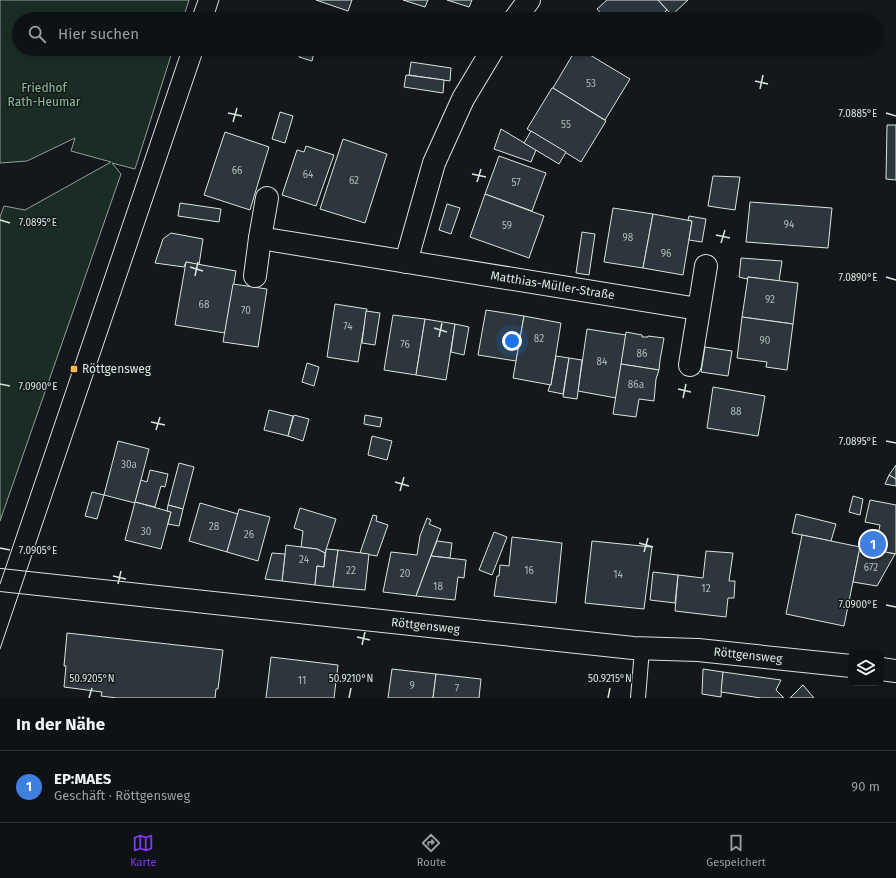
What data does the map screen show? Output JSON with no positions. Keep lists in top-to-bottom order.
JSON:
{
  "streets": {
    "street": ["Matthias-Müller-Straße", "Röttgensweg"]
  },
  "parks": ["Friedhof Rath-Heumar"],
  "places": {
    "transit": ["Röttgensweg"]
  },
  "house_numbers": [
    "53",
    "55",
    "66",
    "64",
    "62",
    "57",
    "94",
    "59",
    "98",
    "96",
    "92",
    "68",
    "70",
    "74",
    "82",
    "90",
    "76",
    "86",
    "84",
    "86a",
    "88",
    "30a",
    "28",
    "30",
    "26",
    "24",
    "672",
    "22",
    "16",
    "20",
    "14",
    "18",
    "12",
    "11",
    "9",
    "7"
  ],
  "page": {
    "search": "Hier suchen",
    "pins": "1",
    "heading": "In der Nähe",
    "list": [
      {
        "mark": "1",
        "name": "EP:MAES",
        "note": "Geschäft · Röttgensweg",
        "value": "90 m"
      }
    ],
    "nav": ["Karte", "Route", "Gespeichert"]
  },
  "coordinates": [
    "7.0885°E",
    "7.0895°E",
    "7.0890°E",
    "7.0900°E",
    "7.0905°E",
    "50.9205°N",
    "50.9210°N",
    "50.9215°N"
  ]
}
